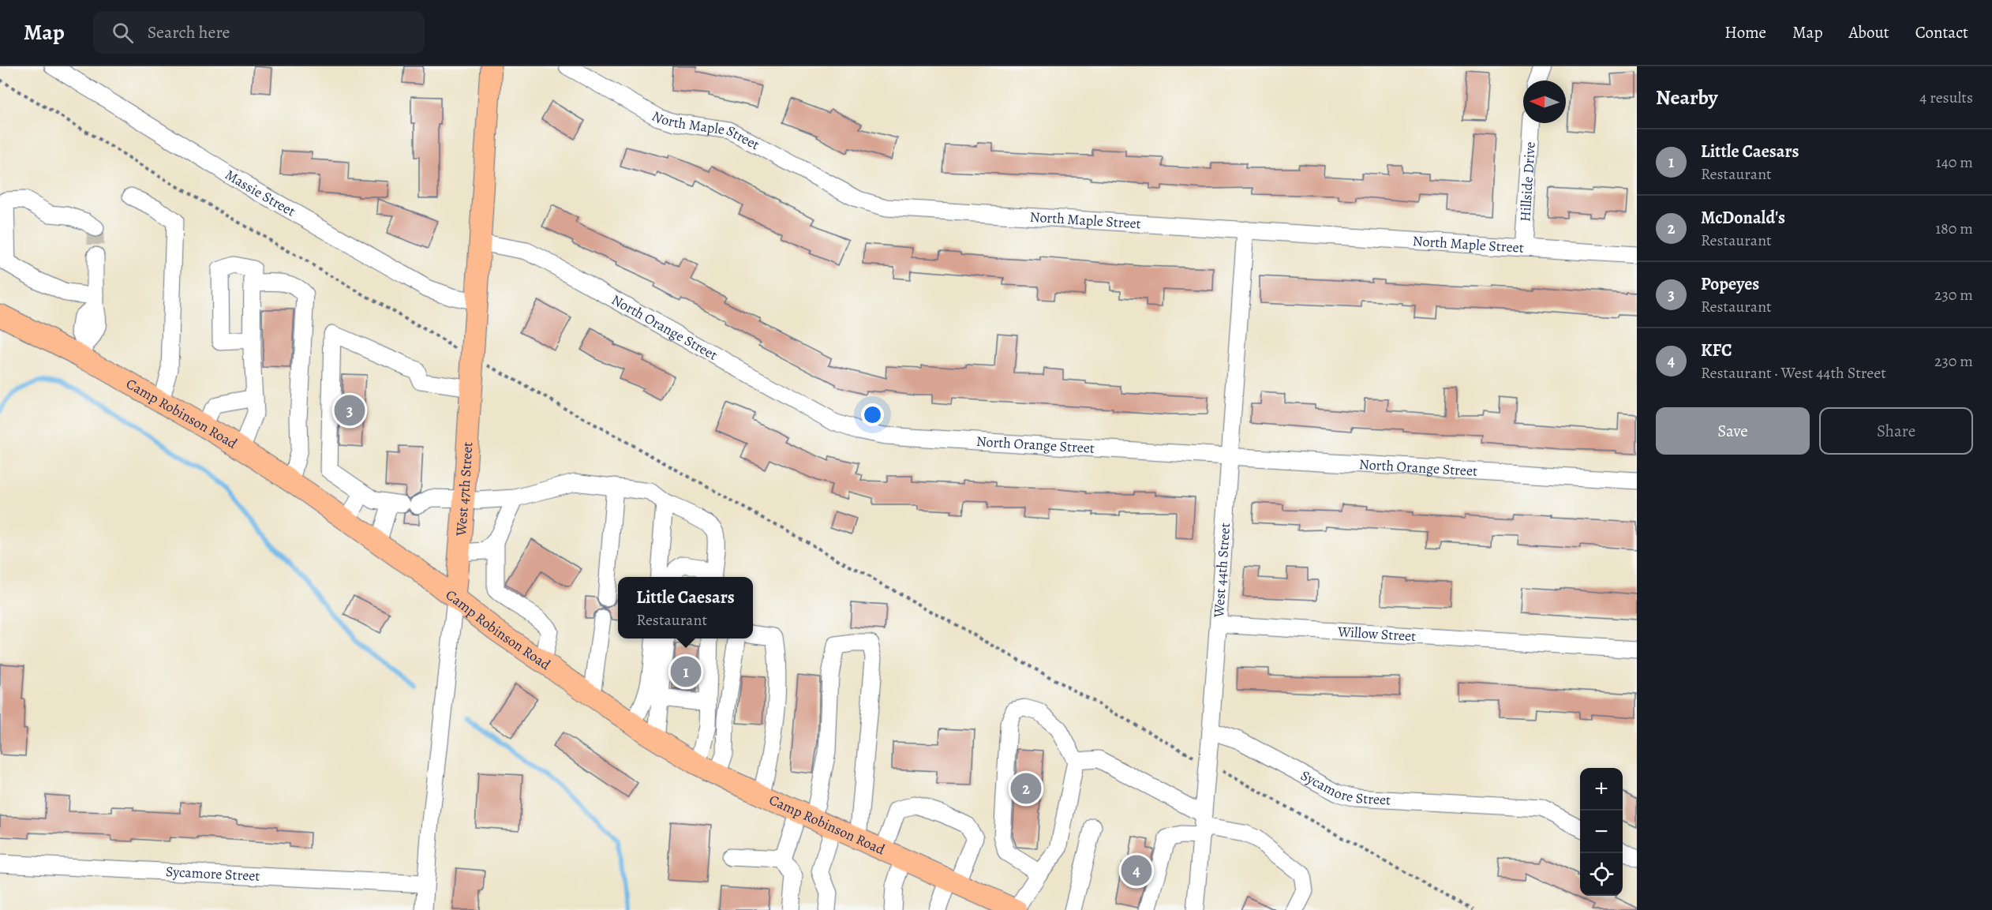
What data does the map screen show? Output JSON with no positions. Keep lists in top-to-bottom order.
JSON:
{
  "streets": {
    "main road": ["Camp Robinson Road", "West 47th Street"],
    "street": [
      "North Maple Street",
      "Hillside Drive",
      "Massie Street",
      "North Orange Street",
      "West 44th Street",
      "Willow Street",
      "Sycamore Street"
    ]
  },
  "crossings": [
    ["North Maple Street", "Hillside Drive"],
    ["North Maple Street", "West 44th Street"],
    ["Massie Street", "West 47th Street"],
    ["North Orange Street", "West 47th Street"],
    ["North Orange Street", "West 44th Street"],
    ["Camp Robinson Road", "West 47th Street"],
    ["West 47th Street", "Sycamore Street"],
    ["West 44th Street", "Willow Street"],
    ["West 44th Street", "Sycamore Street"]
  ],
  "north": "left",
  "page": {
    "header": "Map",
    "search": "Search here",
    "nav": [
      "Home",
      "Map",
      "About",
      "Contact"
    ],
    "heading": ["Nearby", "4 results"],
    "list": [
      {
        "mark": "1",
        "name": "Little Caesars",
        "note": "Restaurant",
        "value": "140 m"
      },
      {
        "mark": "2",
        "name": "McDonald's",
        "note": "Restaurant",
        "value": "180 m"
      },
      {
        "mark": "3",
        "name": "Popeyes",
        "note": "Restaurant",
        "value": "230 m"
      },
      {
        "mark": "4",
        "name": "KFC",
        "note": "Restaurant · West 44th Street",
        "value": "230 m"
      }
    ],
    "pins": [
      "3",
      "1",
      "2",
      "4"
    ],
    "buttons": ["Save", "Share"],
    "popup": ["Little Caesars", "Restaurant"],
    "map_buttons": ["+", "−"]
  }
}
